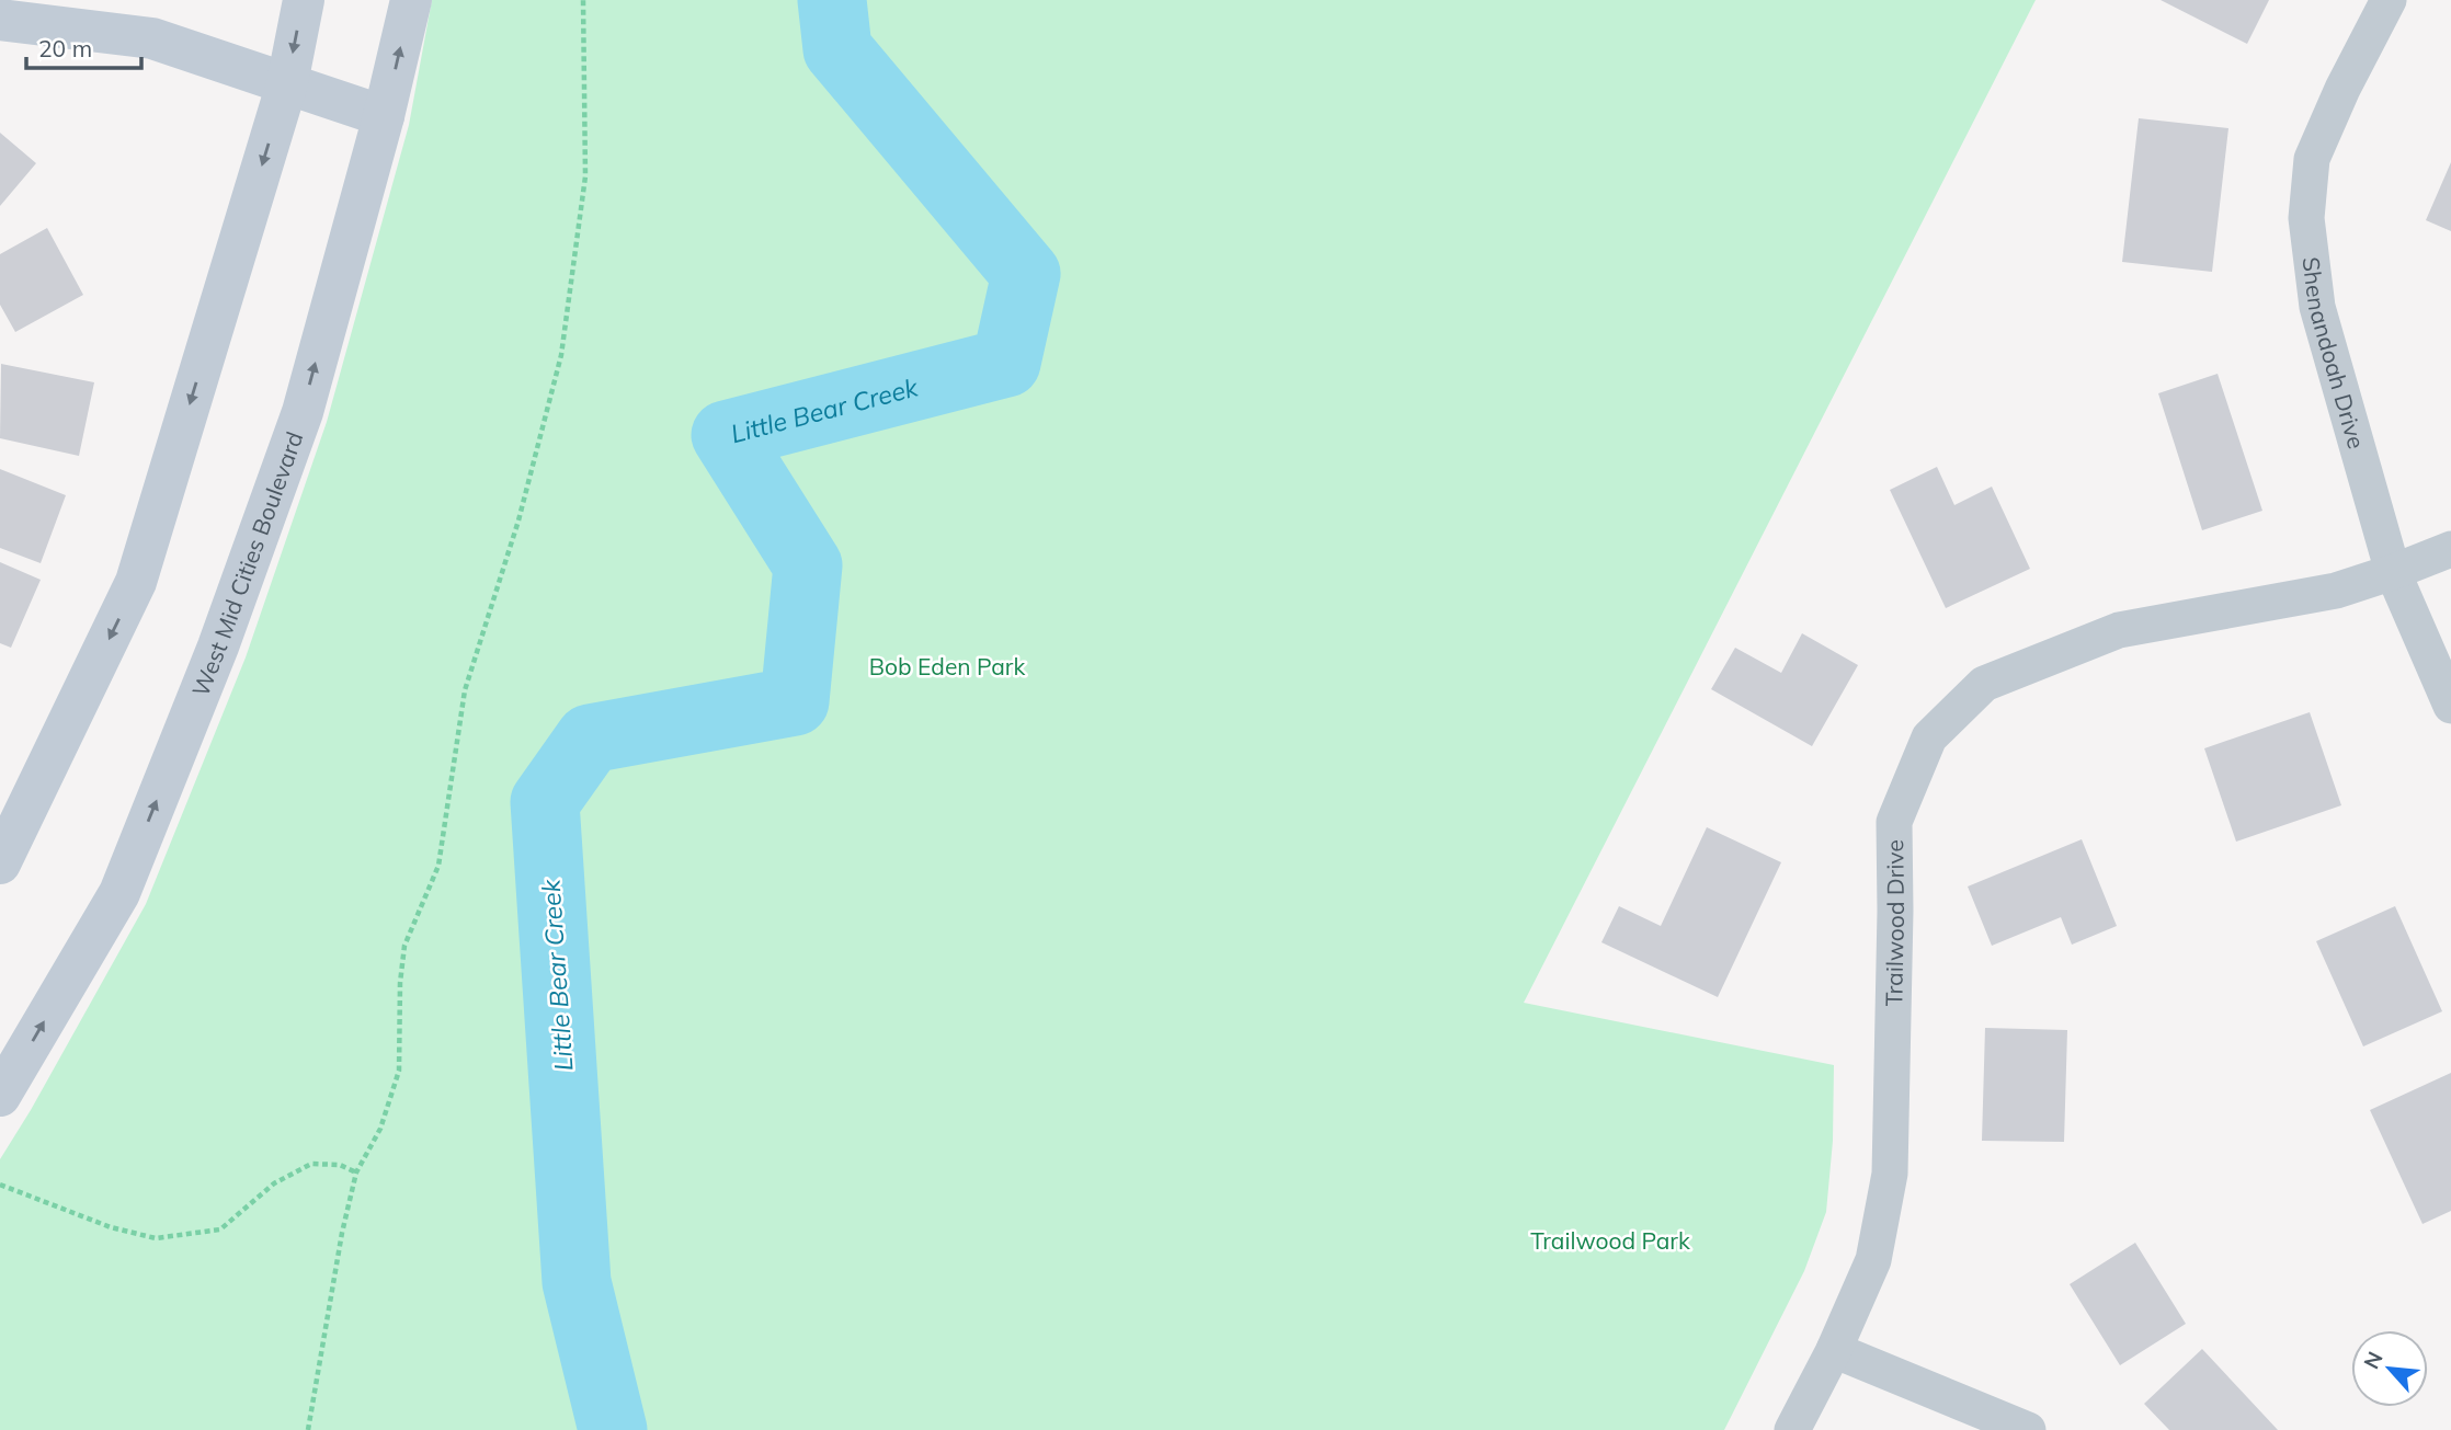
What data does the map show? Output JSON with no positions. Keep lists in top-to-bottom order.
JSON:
{
  "streets": {
    "main road": ["West Mid Cities Boulevard"],
    "street": ["Shenandoah Drive", "Trailwood Drive"]
  },
  "crossings": [
    ["Shenandoah Drive", "Trailwood Drive"]
  ],
  "water": ["Little Bear Creek"],
  "parks": ["Bob Eden Park", "Trailwood Park"],
  "scale_bar": "20 m",
  "north": "top left"
}
